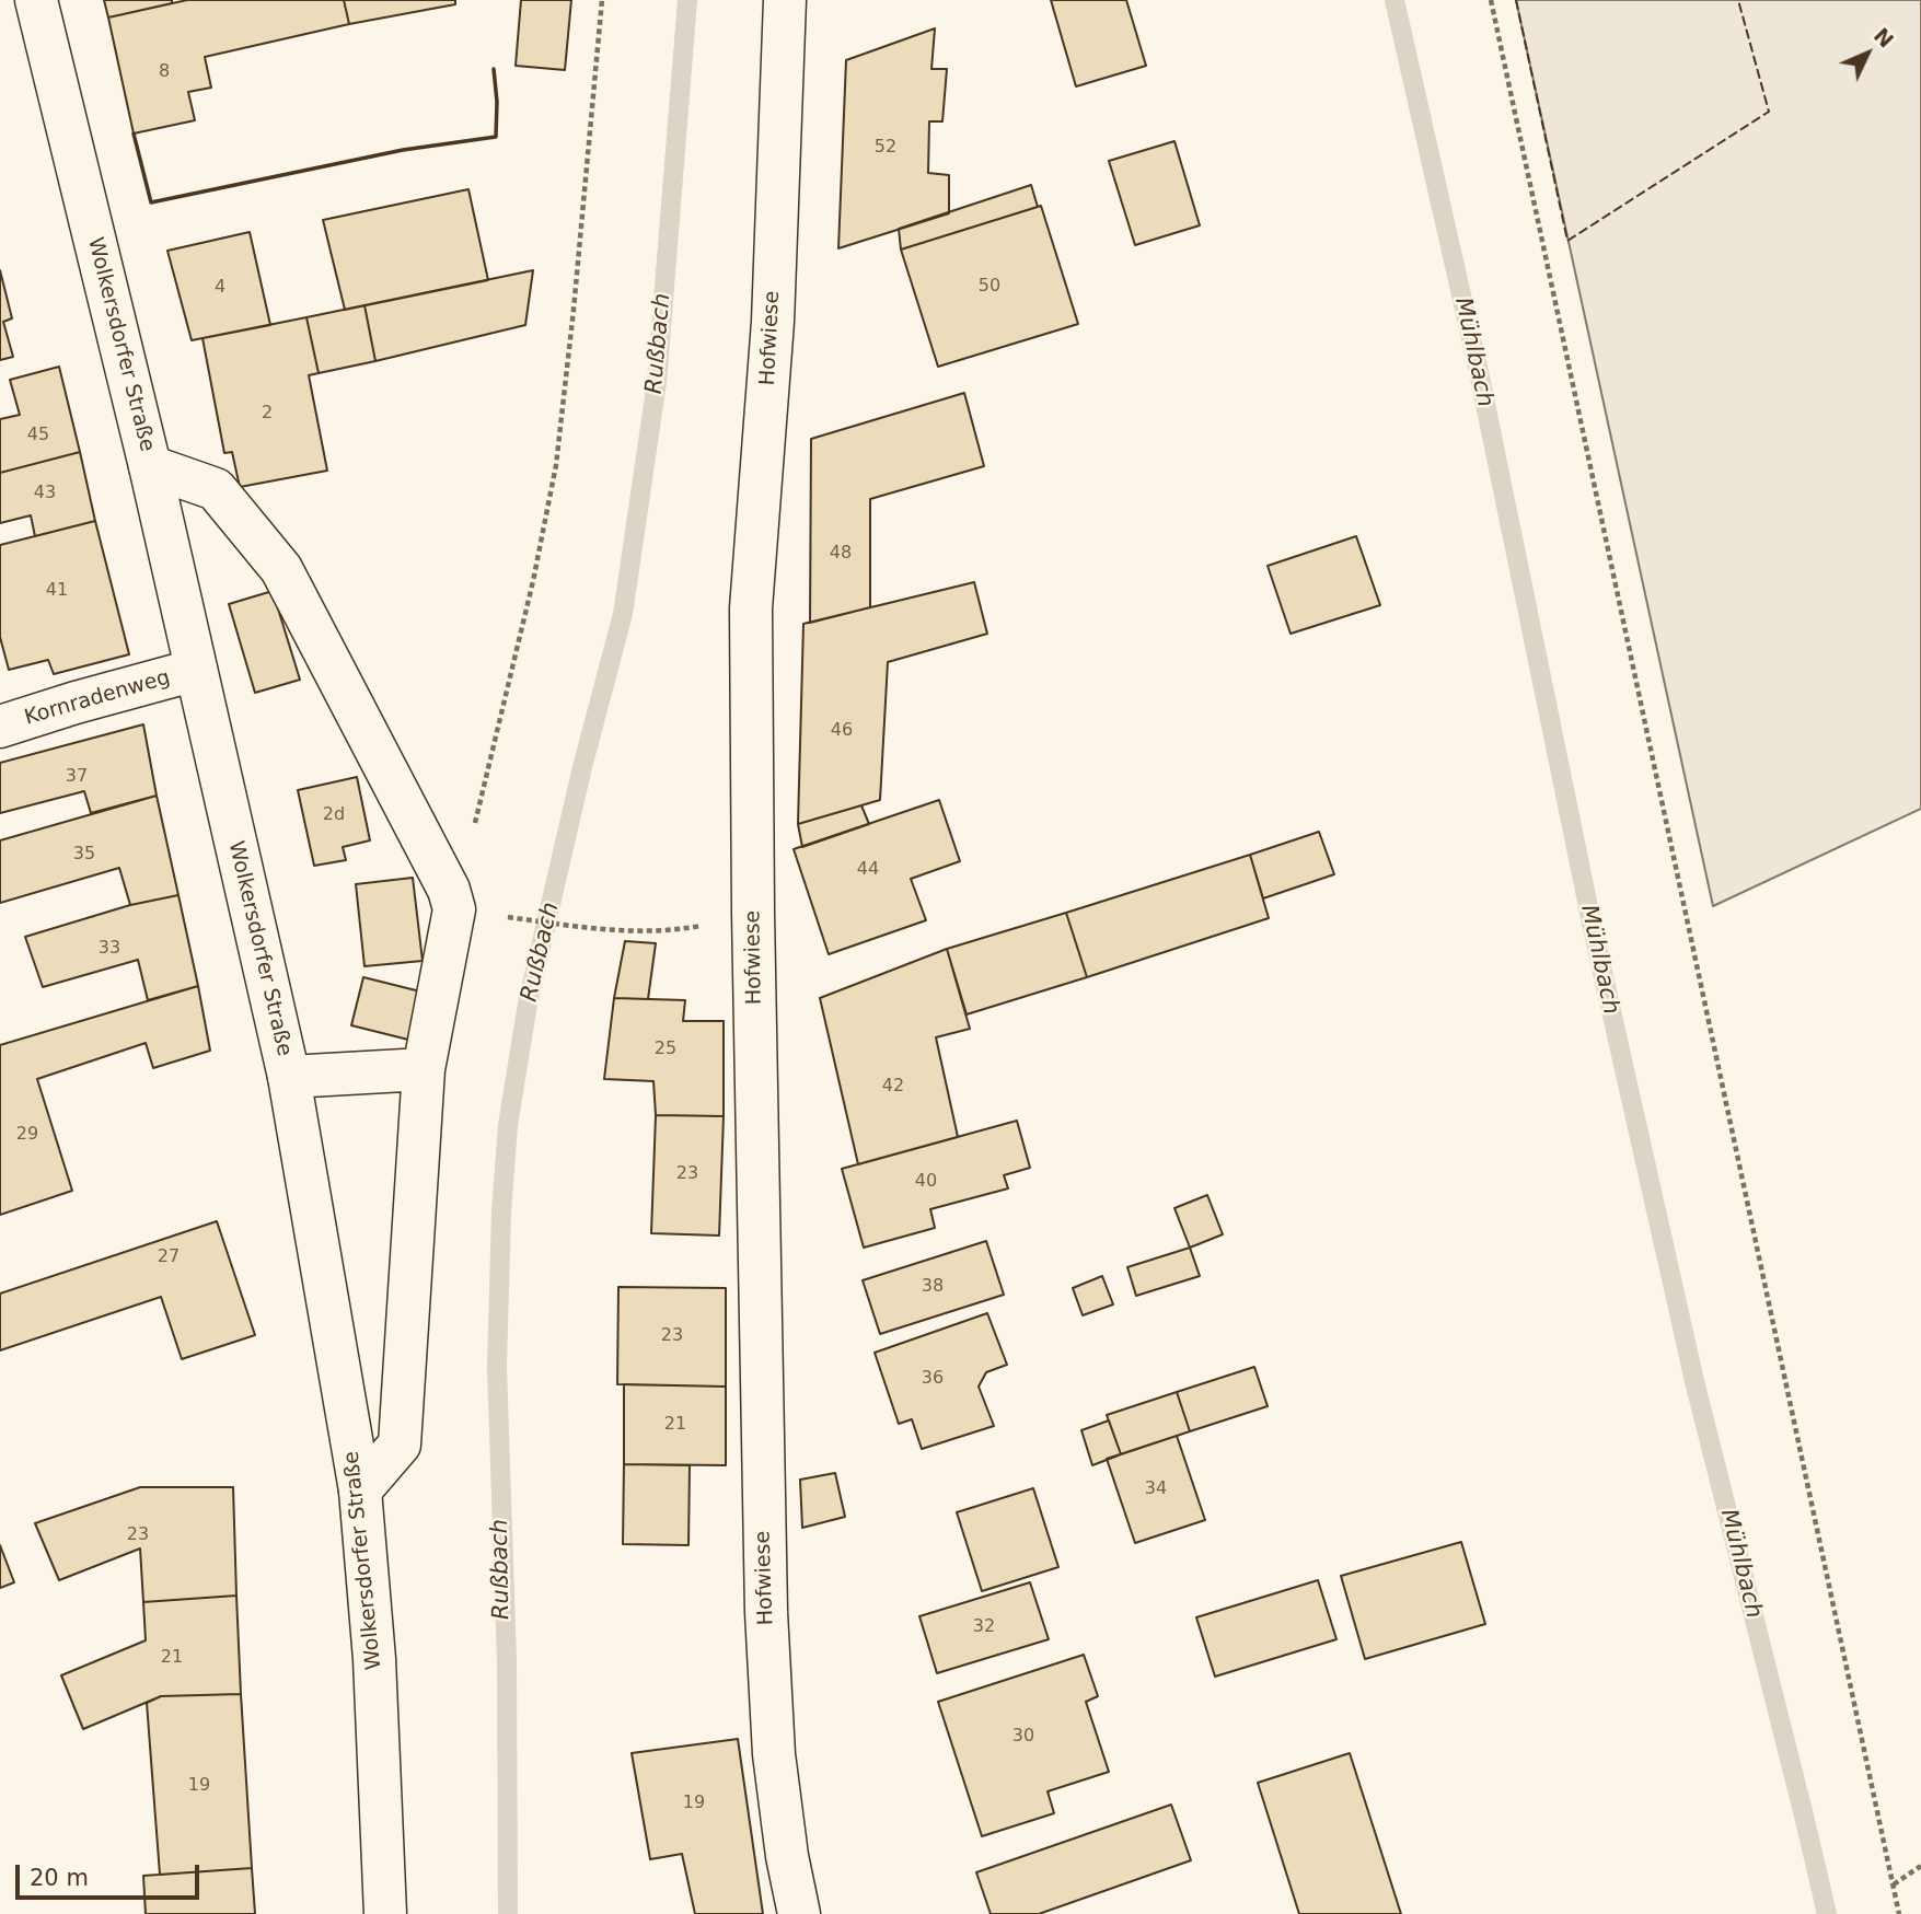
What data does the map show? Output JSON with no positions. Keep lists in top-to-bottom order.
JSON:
{
  "streets": {
    "street": ["Hofwiese", "Wolkersdorfer Straße", "Kornradenweg"]
  },
  "crossings": [
    ["Wolkersdorfer Straße", "Kornradenweg"]
  ],
  "water": ["Rußbach", "Mühlbach"],
  "house_numbers": [
    "8",
    "52",
    "50",
    "4",
    "2",
    "45",
    "43",
    "48",
    "41",
    "46",
    "37",
    "2d",
    "35",
    "44",
    "33",
    "25",
    "42",
    "29",
    "23",
    "40",
    "27",
    "38",
    "23",
    "36",
    "21",
    "34",
    "23",
    "32",
    "21",
    "30",
    "19",
    "19"
  ],
  "scale_bar": "20 m",
  "north": "top right"
}
